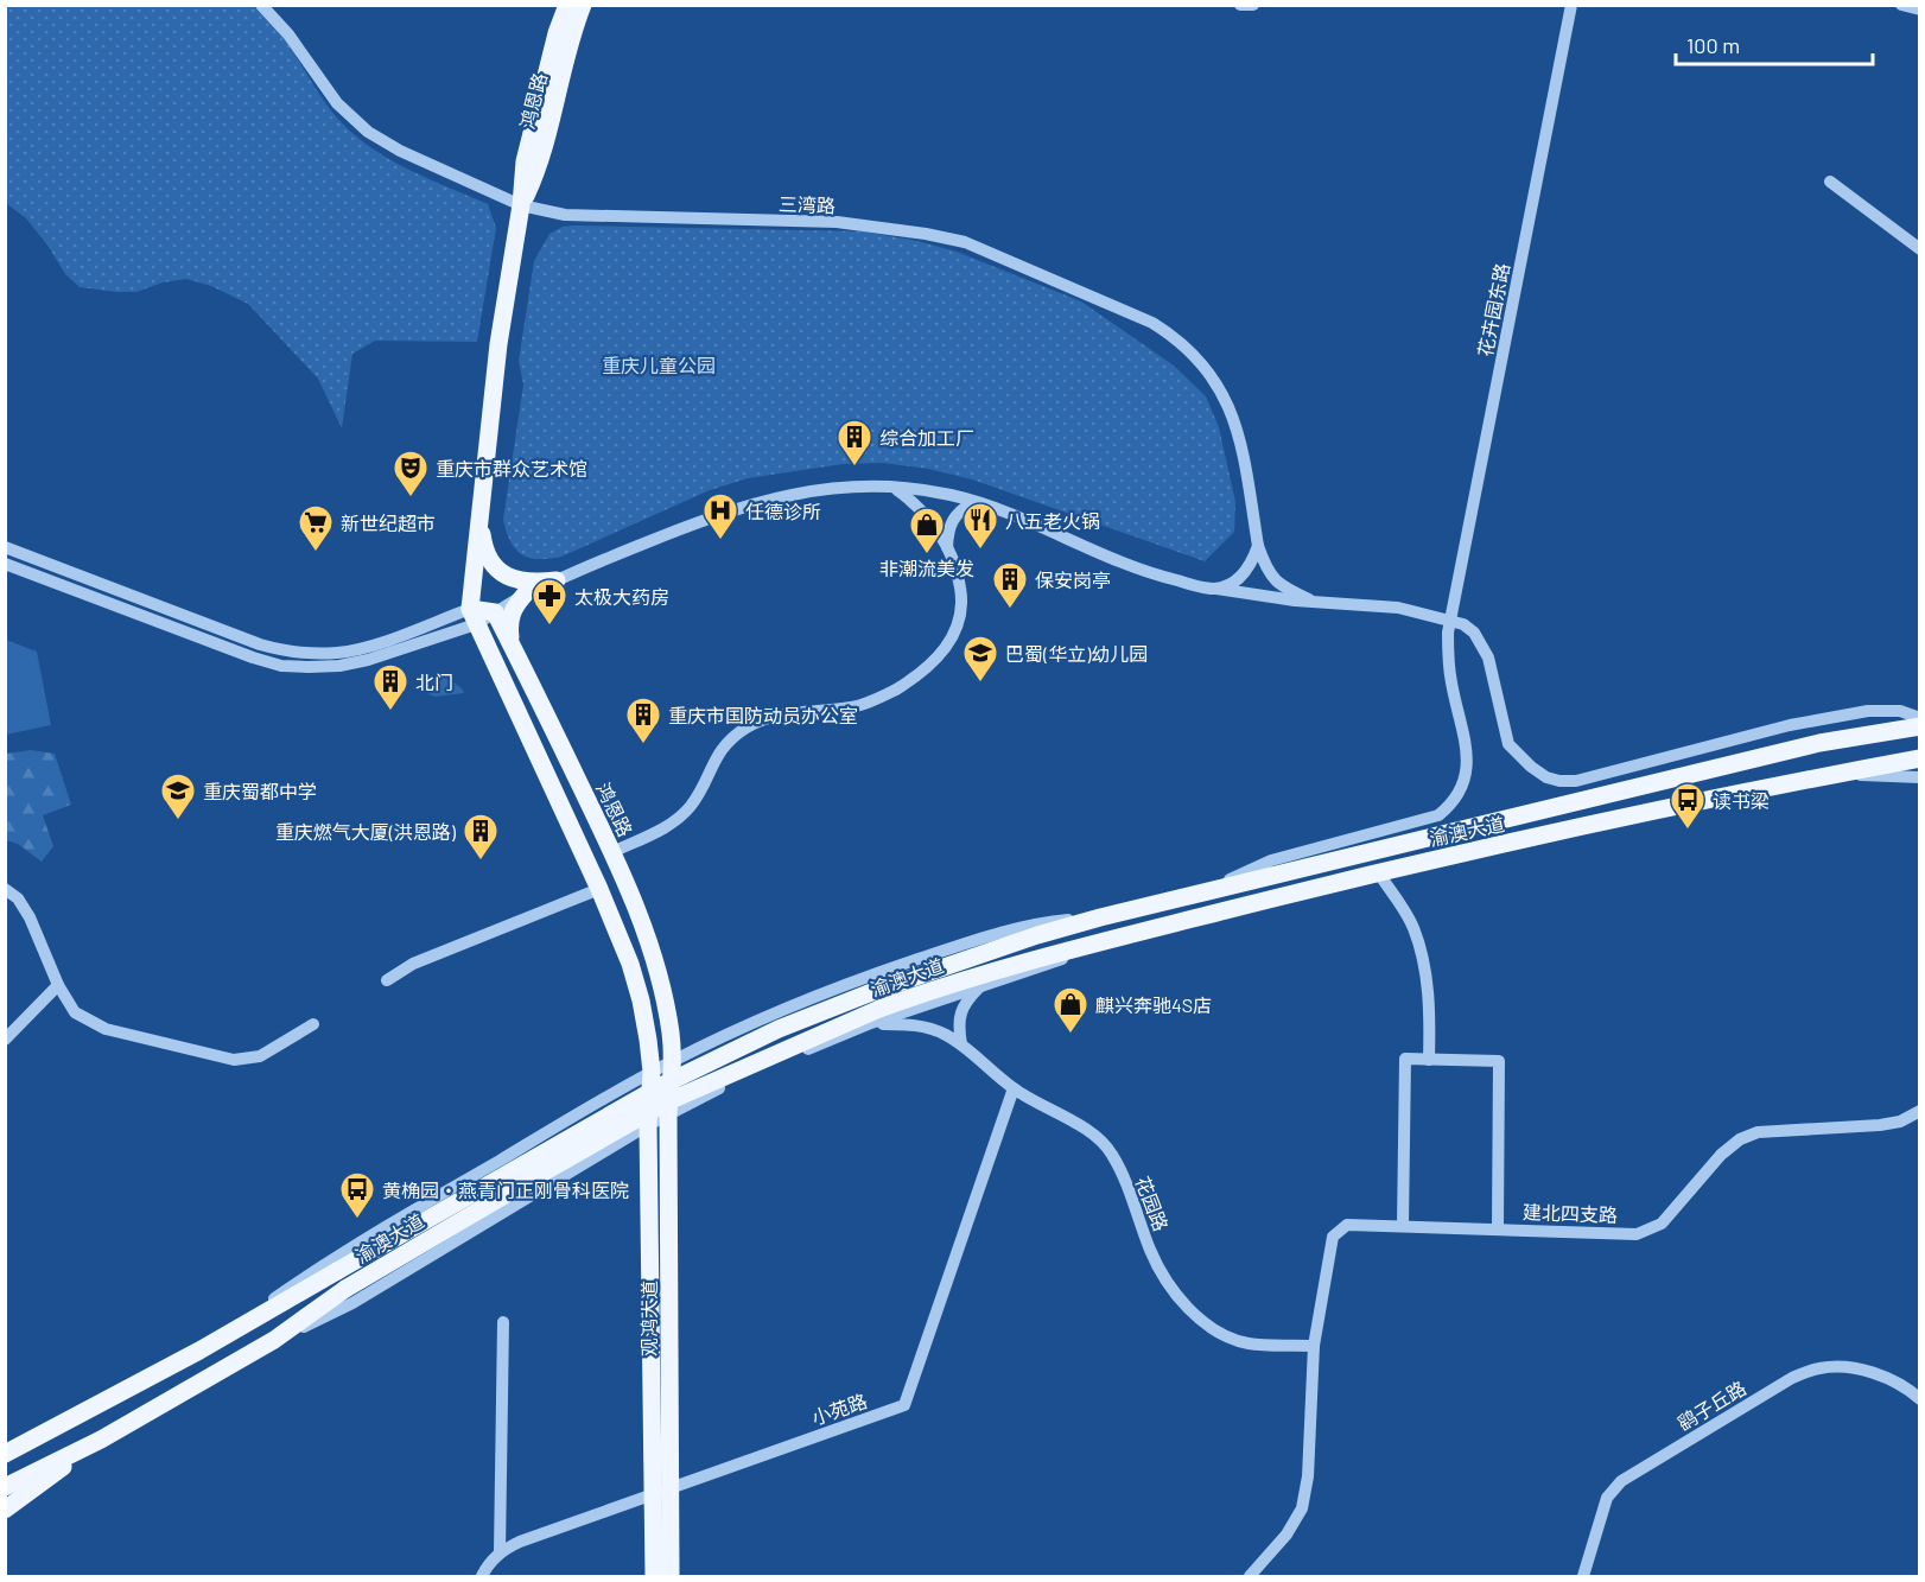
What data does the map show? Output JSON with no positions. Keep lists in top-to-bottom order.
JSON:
{
  "streets": {
    "main road": ["鸿恩路", "渝澳大道", "观鸿大道"],
    "street": [
      "三湾路",
      "花卉园东路",
      "花园路",
      "建北四支路",
      "鹞子丘路",
      "小苑路"
    ]
  },
  "crossings": [
    ["鸿恩路", "三湾路"],
    ["鸿恩路", "观鸿大道"],
    ["花卉园东路", "渝澳大道"],
    ["渝澳大道", "花园路"],
    ["花园路", "建北四支路"],
    ["花园路", "小苑路"],
    ["观鸿大道", "小苑路"]
  ],
  "parks": ["重庆儿童公园"],
  "places": {
    "building": [
      "综合加工厂",
      "保安岗亭",
      "北门",
      "重庆市国防动员办公室",
      "重庆燃气大厦(洪恩路)"
    ],
    "theatre": ["重庆市群众艺术馆"],
    "hospital": ["任德诊所"],
    "restaurant": ["八五老火锅"],
    "supermarket": ["新世纪超市"],
    "shop": ["非潮流美发", "麒兴奔驰4S店"],
    "pharmacy": ["太极大药房"],
    "school or university": ["巴蜀(华立)幼儿园", "重庆蜀都中学"],
    "bus stop": ["读书梁", "黄桷园‧燕青门正刚骨科医院"]
  },
  "scale_bar": "100 m"
}
